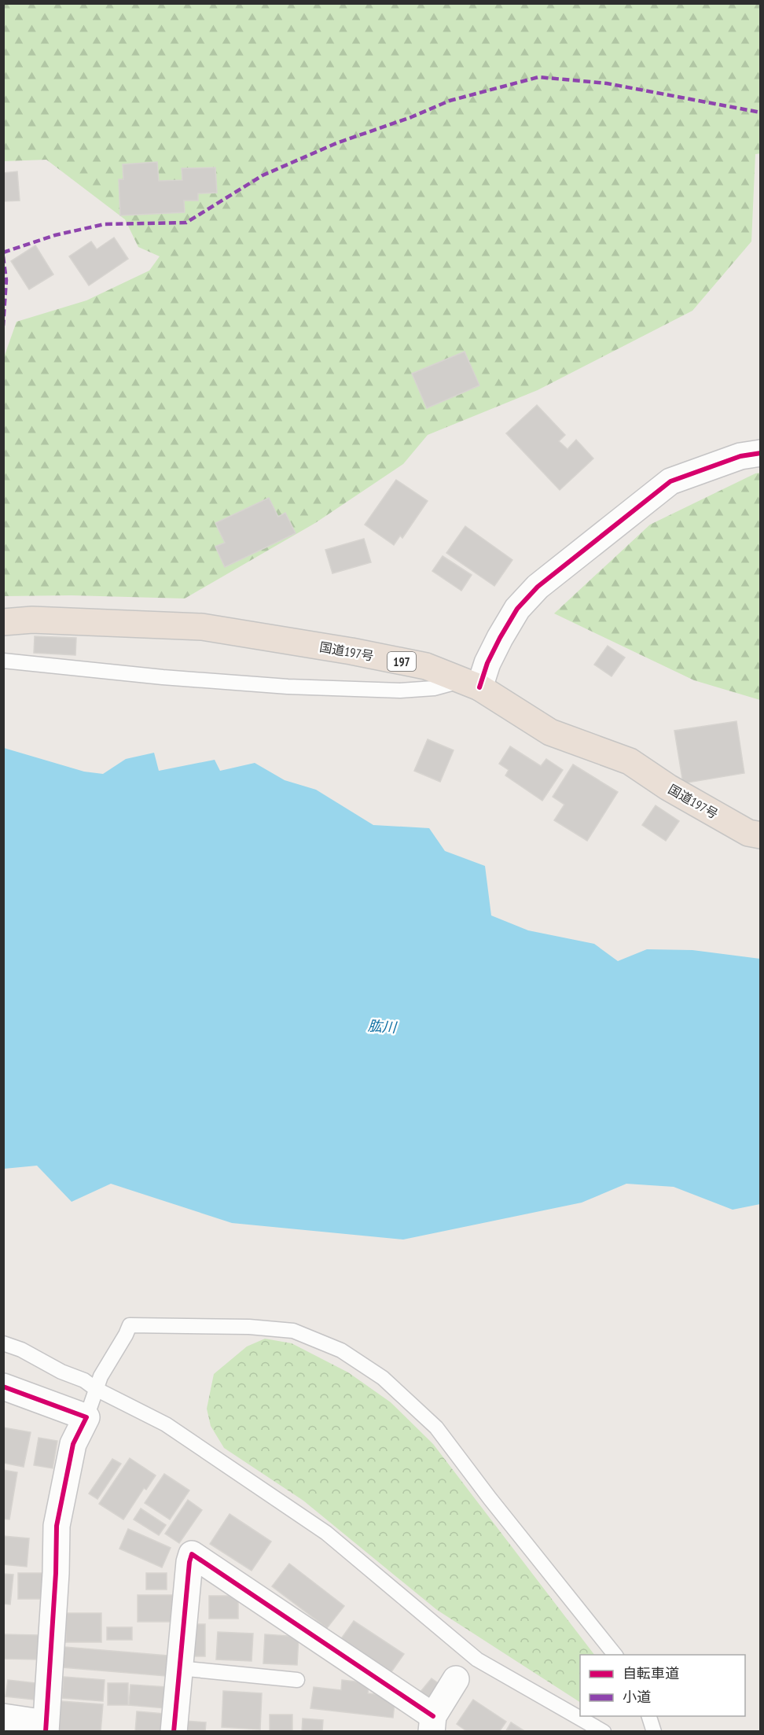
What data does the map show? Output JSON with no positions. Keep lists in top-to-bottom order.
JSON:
{
  "streets": {
    "highway": ["国道197号", "197"]
  },
  "water": ["肱川"],
  "legend": ["自転車道", "小道"]
}
